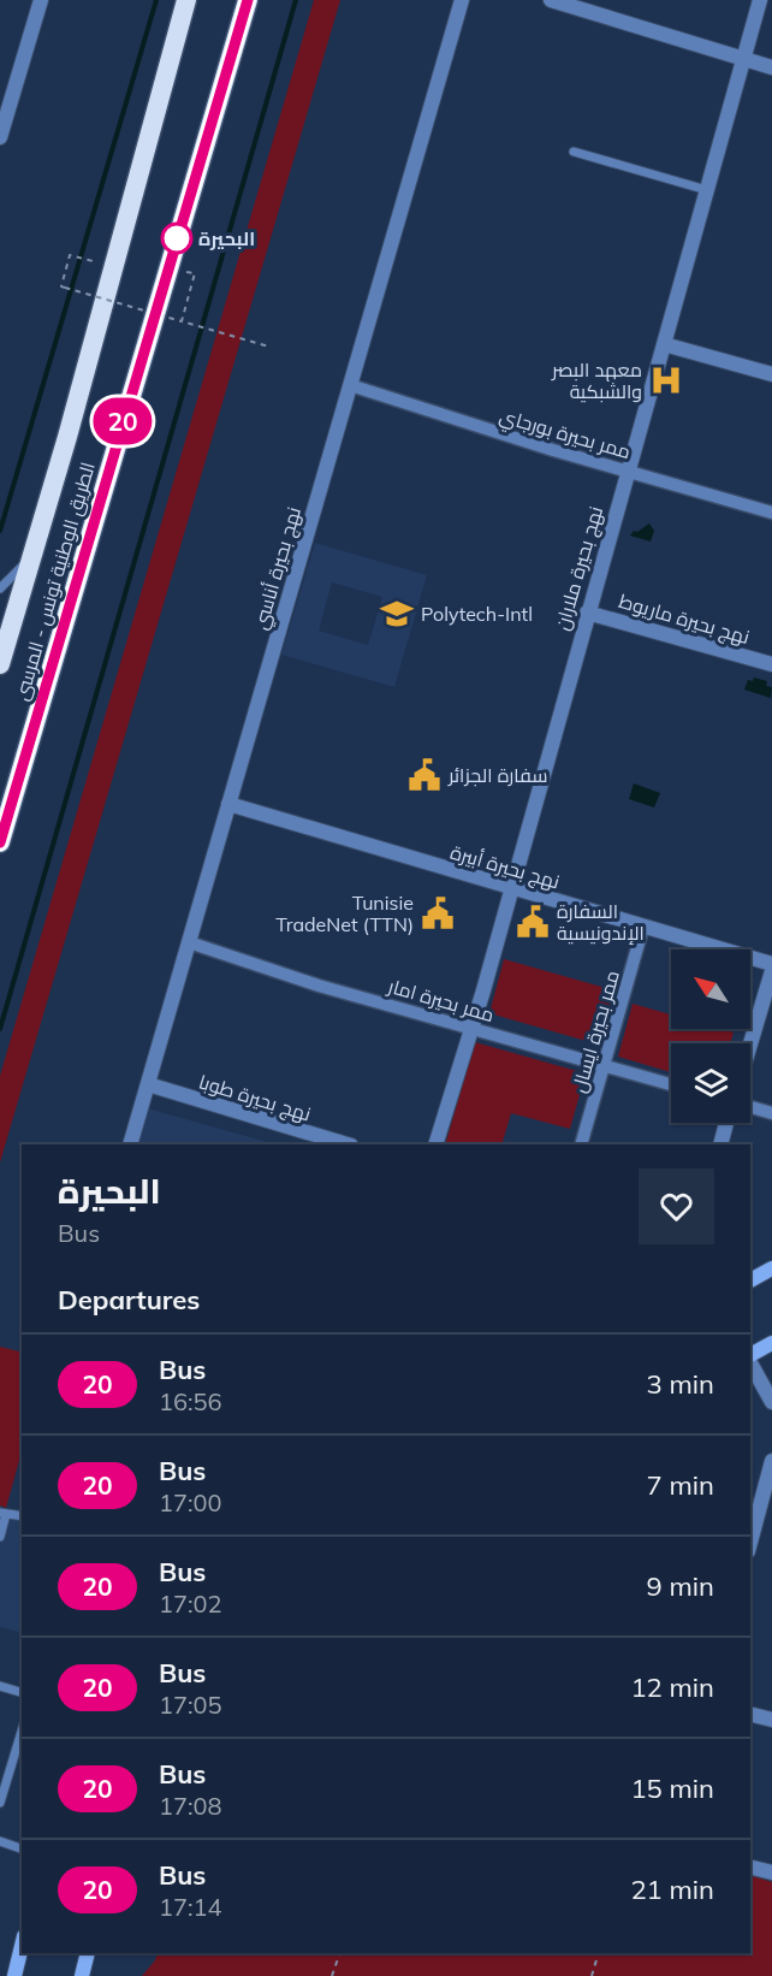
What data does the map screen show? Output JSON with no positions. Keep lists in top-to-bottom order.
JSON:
{
  "streets": {
    "highway": ["الطريق الوطنية تونس - المرسى"],
    "street": [
      "ممر بحيرة بورجاي",
      "نهج بحيرة أناسي",
      "نهج بحيرة ملاران",
      "نهج بحيرة ماريوط",
      "نهج بحيرة أبيرة",
      "ممر بحيرة امار",
      "ممر بحيرة ايسال",
      "نهج بحيرة طوبا"
    ]
  },
  "crossings": [
    ["ممر بحيرة بورجاي", "نهج بحيرة أناسي"],
    ["ممر بحيرة بورجاي", "نهج بحيرة ملاران"],
    ["نهج بحيرة أناسي", "نهج بحيرة أبيرة"],
    ["نهج بحيرة أناسي", "ممر بحيرة امار"],
    ["نهج بحيرة أناسي", "نهج بحيرة طوبا"],
    ["نهج بحيرة ملاران", "نهج بحيرة ماريوط"],
    ["نهج بحيرة ملاران", "نهج بحيرة أبيرة"],
    ["نهج بحيرة ملاران", "ممر بحيرة امار"],
    ["نهج بحيرة أبيرة", "ممر بحيرة ايسال"],
    ["ممر بحيرة امار", "ممر بحيرة ايسال"]
  ],
  "places": {
    "other": ["البحيرة"],
    "hospital": ["معهد البصر والشبكية"],
    "school or university": ["Polytech-Intl"],
    "public building": ["سفارة الجزائر", "Tunisie TradeNet (TTN)", "السفارة الإندونيسية"]
  },
  "lines": ["bus line 20"],
  "north": "top left",
  "page": {
    "on_map": "20",
    "heading": [
      ["البحيرة", "Bus"],
      "Departures"
    ],
    "list": [
      {
        "mark": "20",
        "name": "Bus",
        "note": "16:56",
        "value": "3 min"
      },
      {
        "mark": "20",
        "name": "Bus",
        "note": "17:00",
        "value": "7 min"
      },
      {
        "mark": "20",
        "name": "Bus",
        "note": "17:02",
        "value": "9 min"
      },
      {
        "mark": "20",
        "name": "Bus",
        "note": "17:05",
        "value": "12 min"
      },
      {
        "mark": "20",
        "name": "Bus",
        "note": "17:08",
        "value": "15 min"
      },
      {
        "mark": "20",
        "name": "Bus",
        "note": "17:14",
        "value": "21 min"
      }
    ]
  }
}
